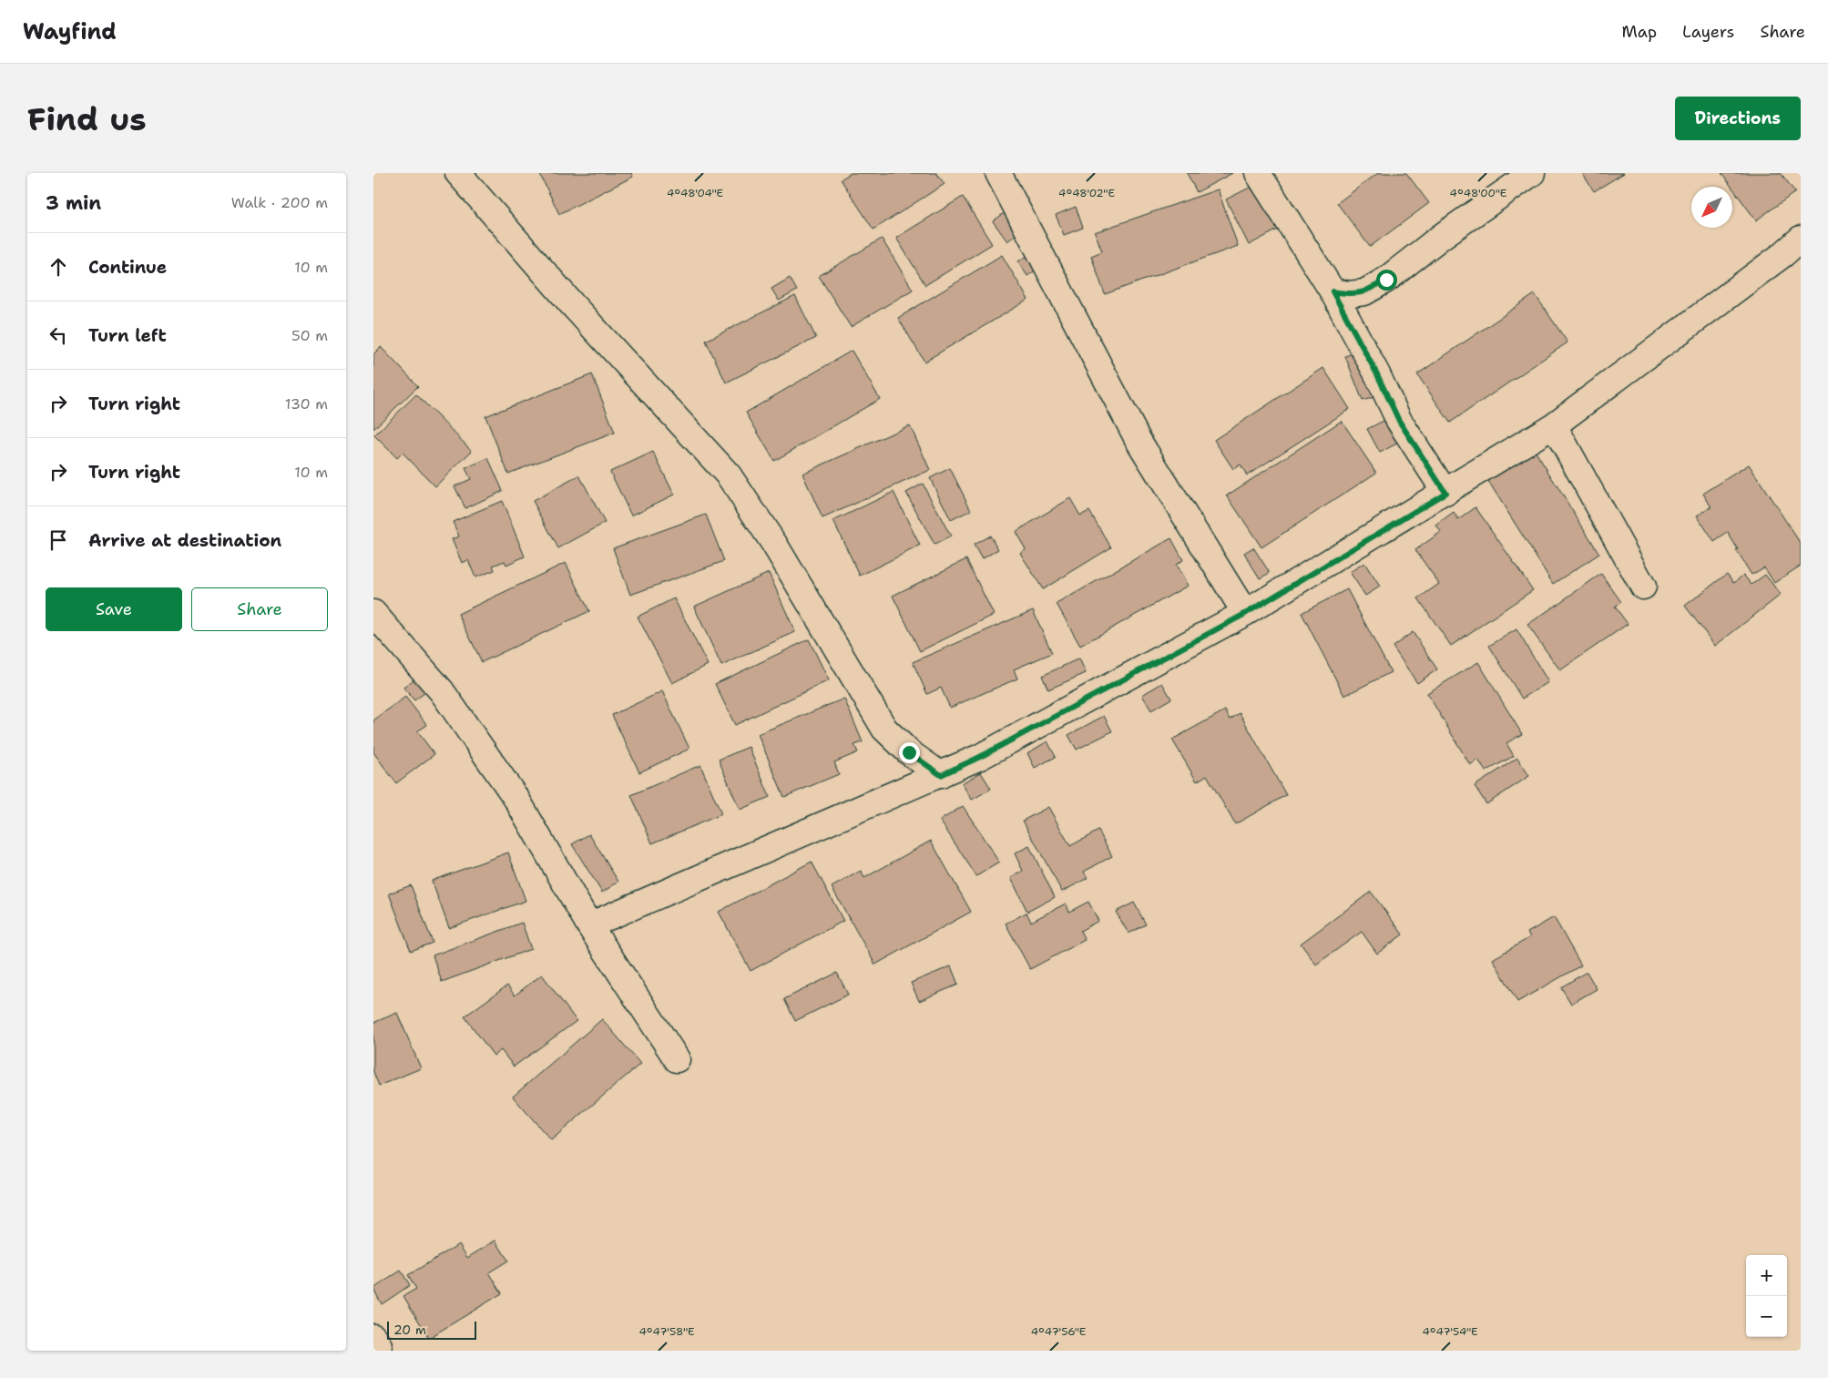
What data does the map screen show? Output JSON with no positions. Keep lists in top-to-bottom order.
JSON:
{
  "scale_bar": "20 m",
  "north": "bottom left",
  "page": {
    "header": "Wayfind",
    "nav": ["Map", "Layers", "Share"],
    "buttons": [
      "Directions",
      ["Save", "Share"]
    ],
    "title": "Find us",
    "heading": ["3 min", "Walk · 200 m"],
    "list": [
      ["Continue", "10 m"],
      ["Turn left", "50 m"],
      ["Turn right", "130 m"],
      ["Turn right", "10 m"],
      "Arrive at destination"
    ],
    "map_buttons": ["+", "−"],
    "scale": "20 m"
  },
  "coordinates": [
    "4°48'04\"E",
    "4°48'02\"E",
    "4°48'00\"E",
    "4°47'58\"E",
    "4°47'56\"E",
    "4°47'54\"E"
  ]
}
